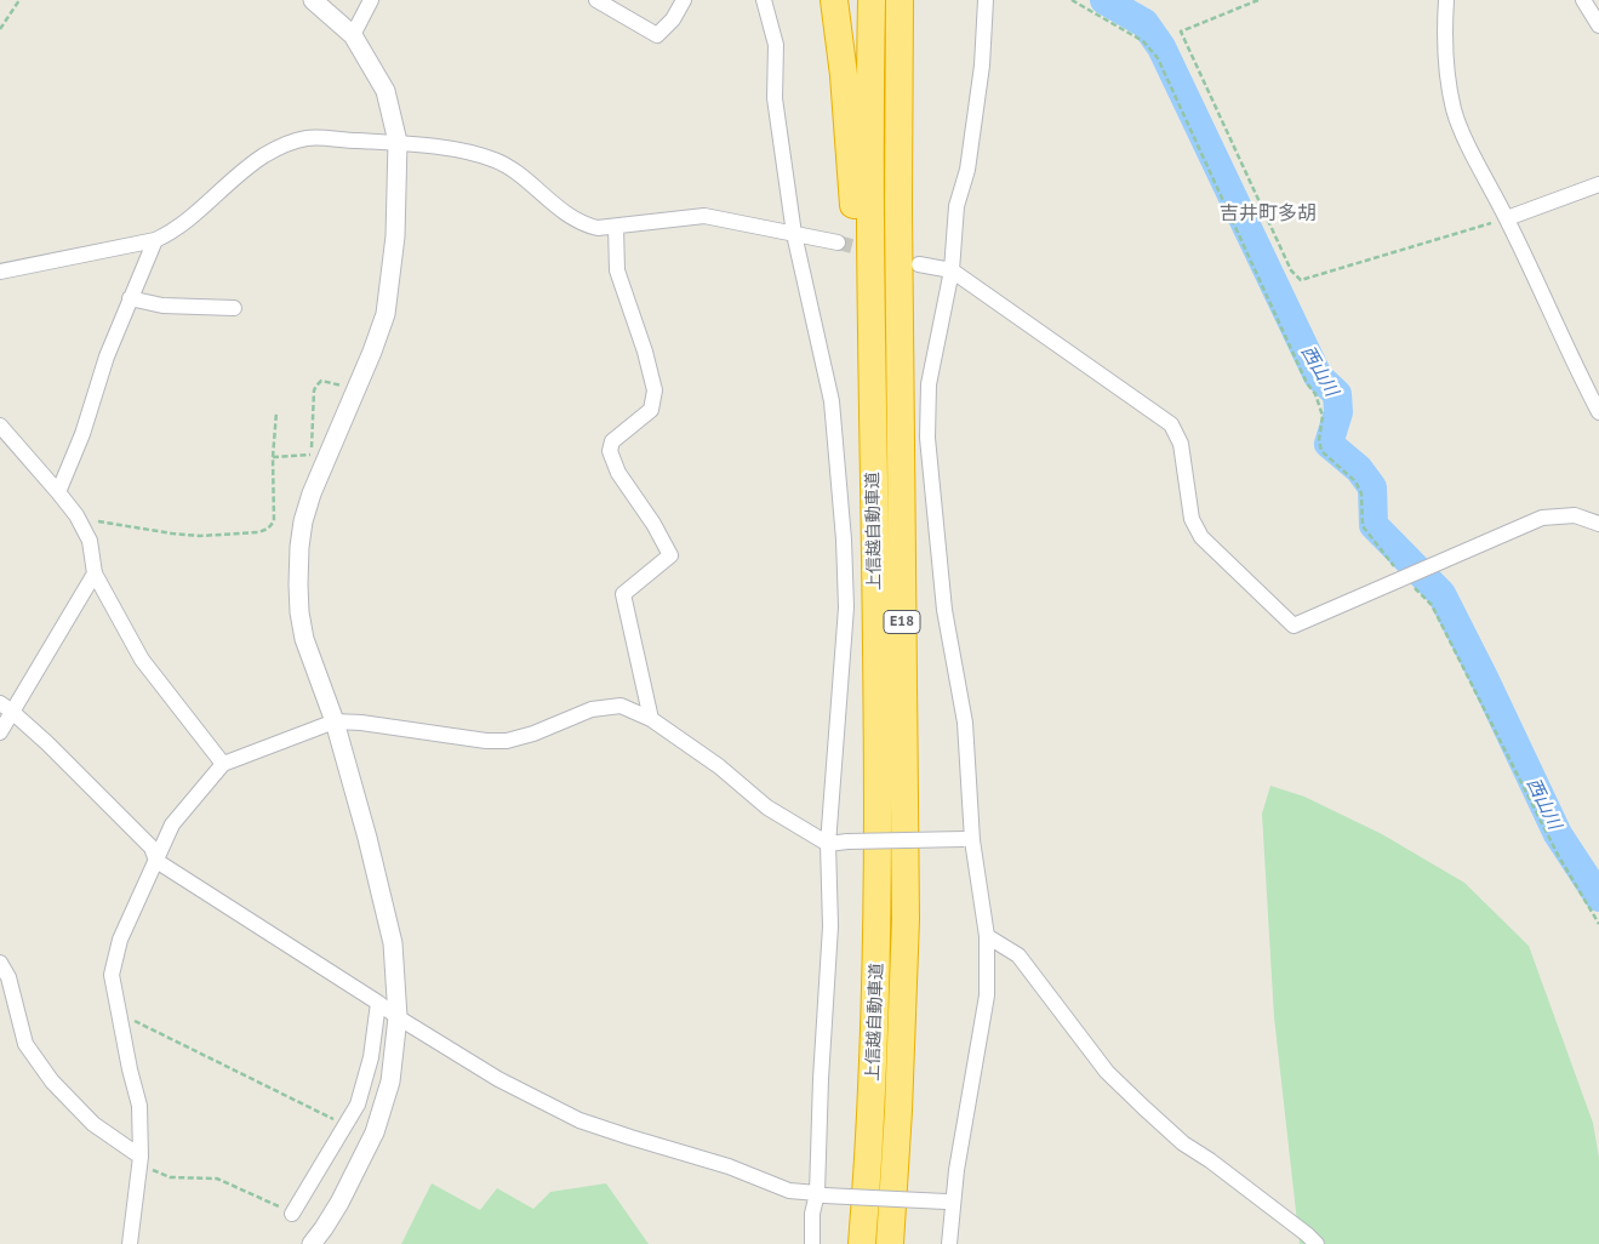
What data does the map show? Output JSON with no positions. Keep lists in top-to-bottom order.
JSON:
{
  "streets": {
    "highway": ["上信越自動車道", "E18"]
  },
  "districts": ["吉井町多胡"],
  "water": ["西山川"]
}
